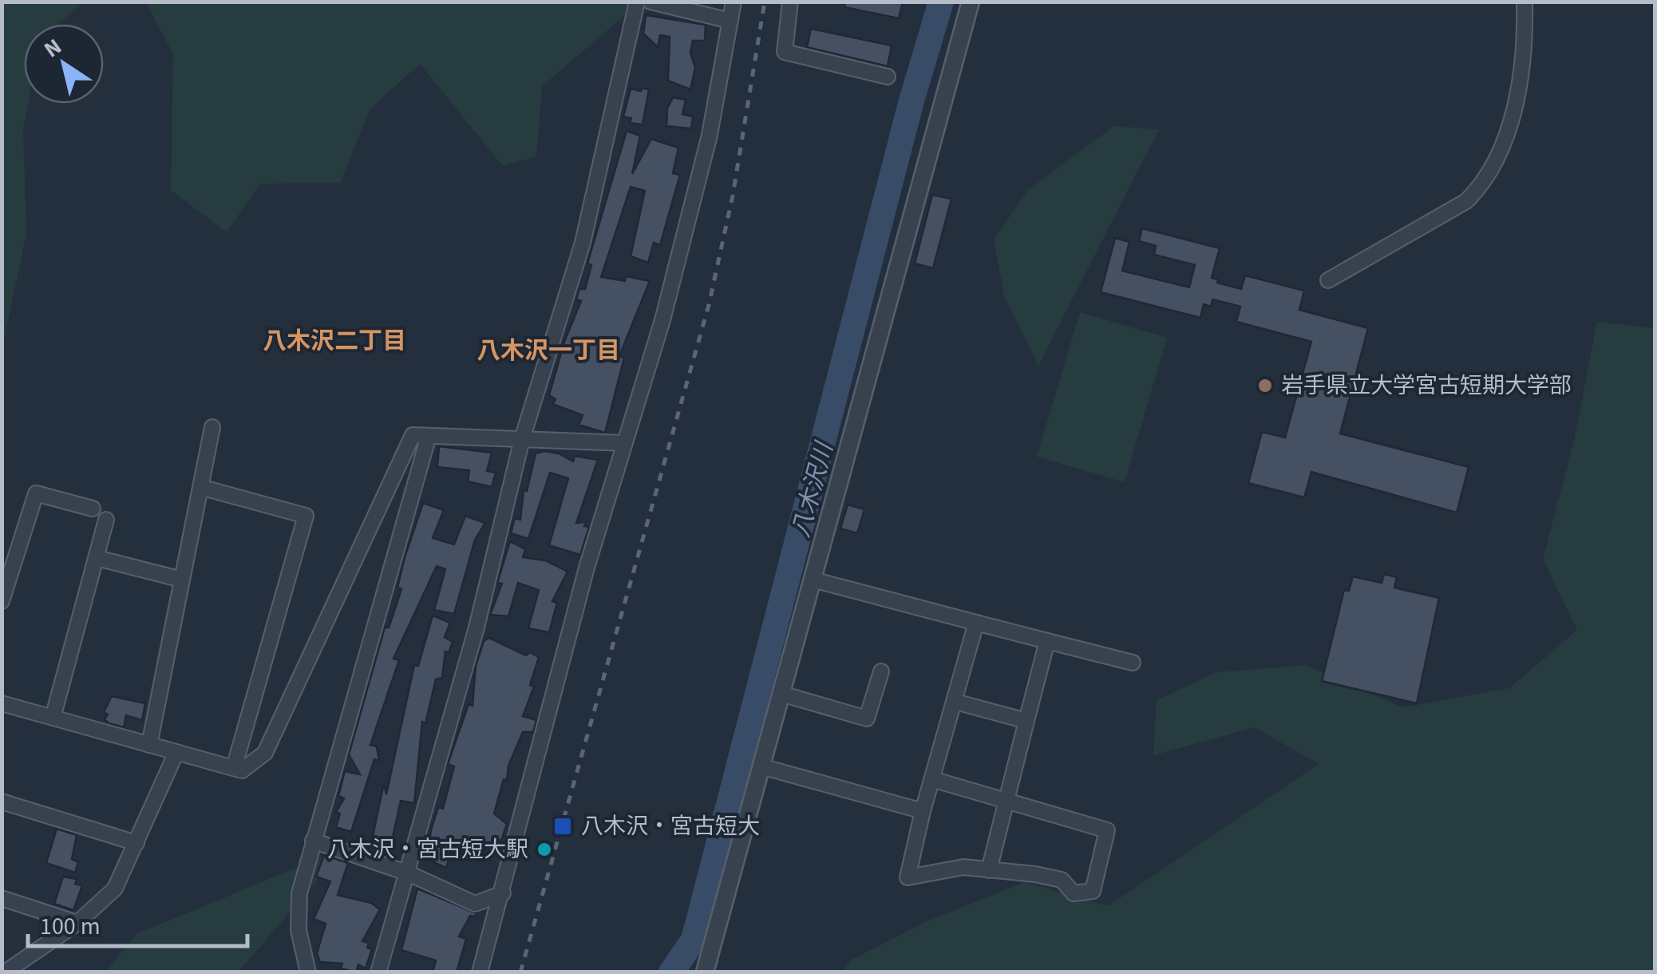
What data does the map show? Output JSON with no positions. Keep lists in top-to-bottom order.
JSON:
{
  "districts": ["八木沢二丁目", "八木沢一丁目"],
  "water": ["八木沢川"],
  "places": {
    "other": ["岩手県立大学宮古短期大学部", "八木沢・宮古短大駅"],
    "transit": ["八木沢・宮古短大"]
  },
  "scale_bar": "100 m",
  "north": "top left"
}
